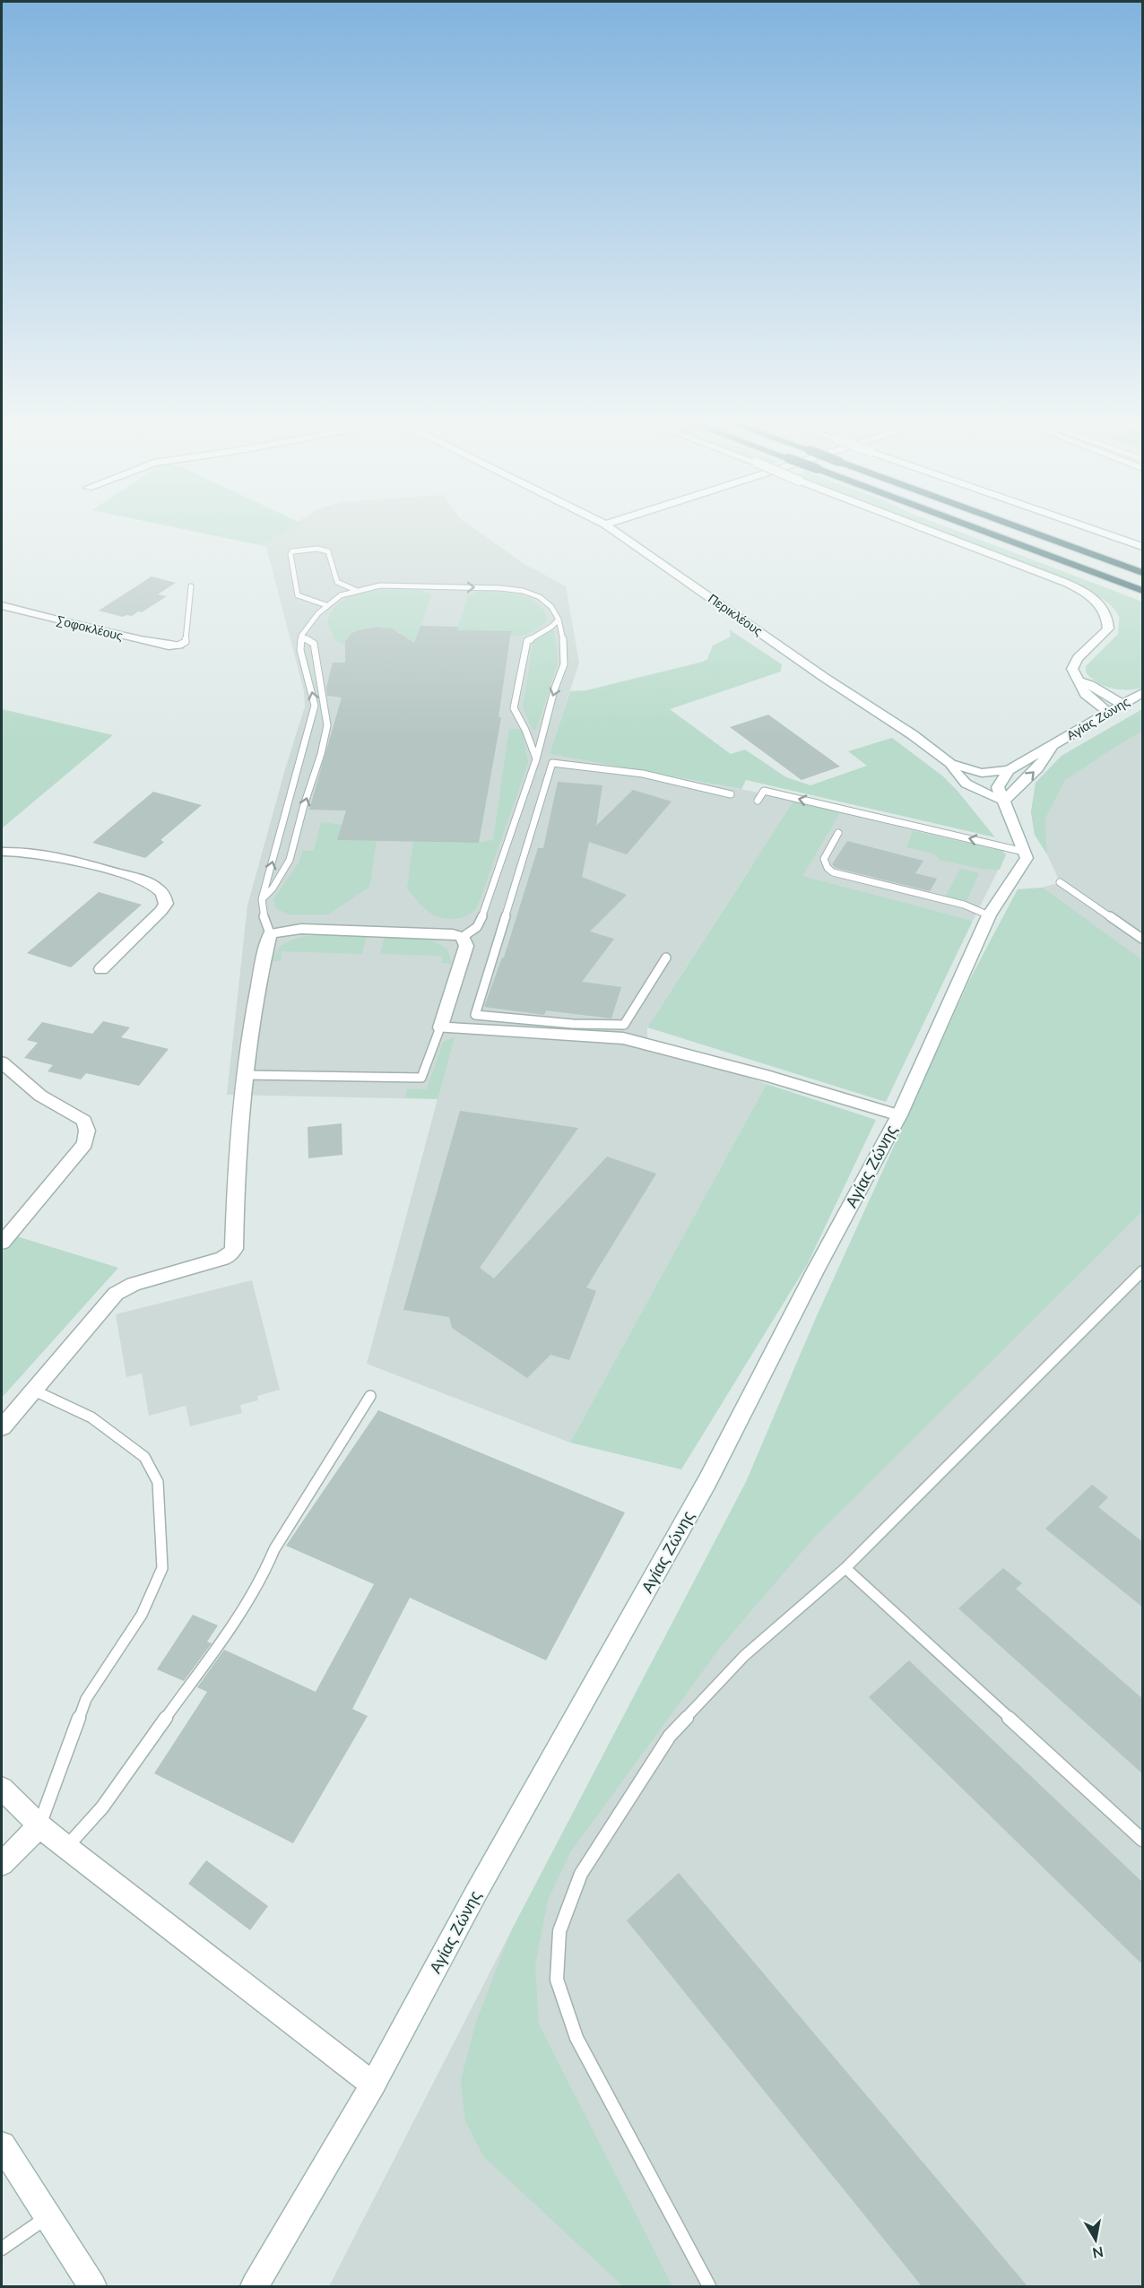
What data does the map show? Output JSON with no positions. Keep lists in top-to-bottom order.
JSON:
{
  "streets": {
    "street": ["Περικλέους", "Σοφοκλέους", "Αγίας Ζώνης"]
  },
  "north": "bottom"
}
